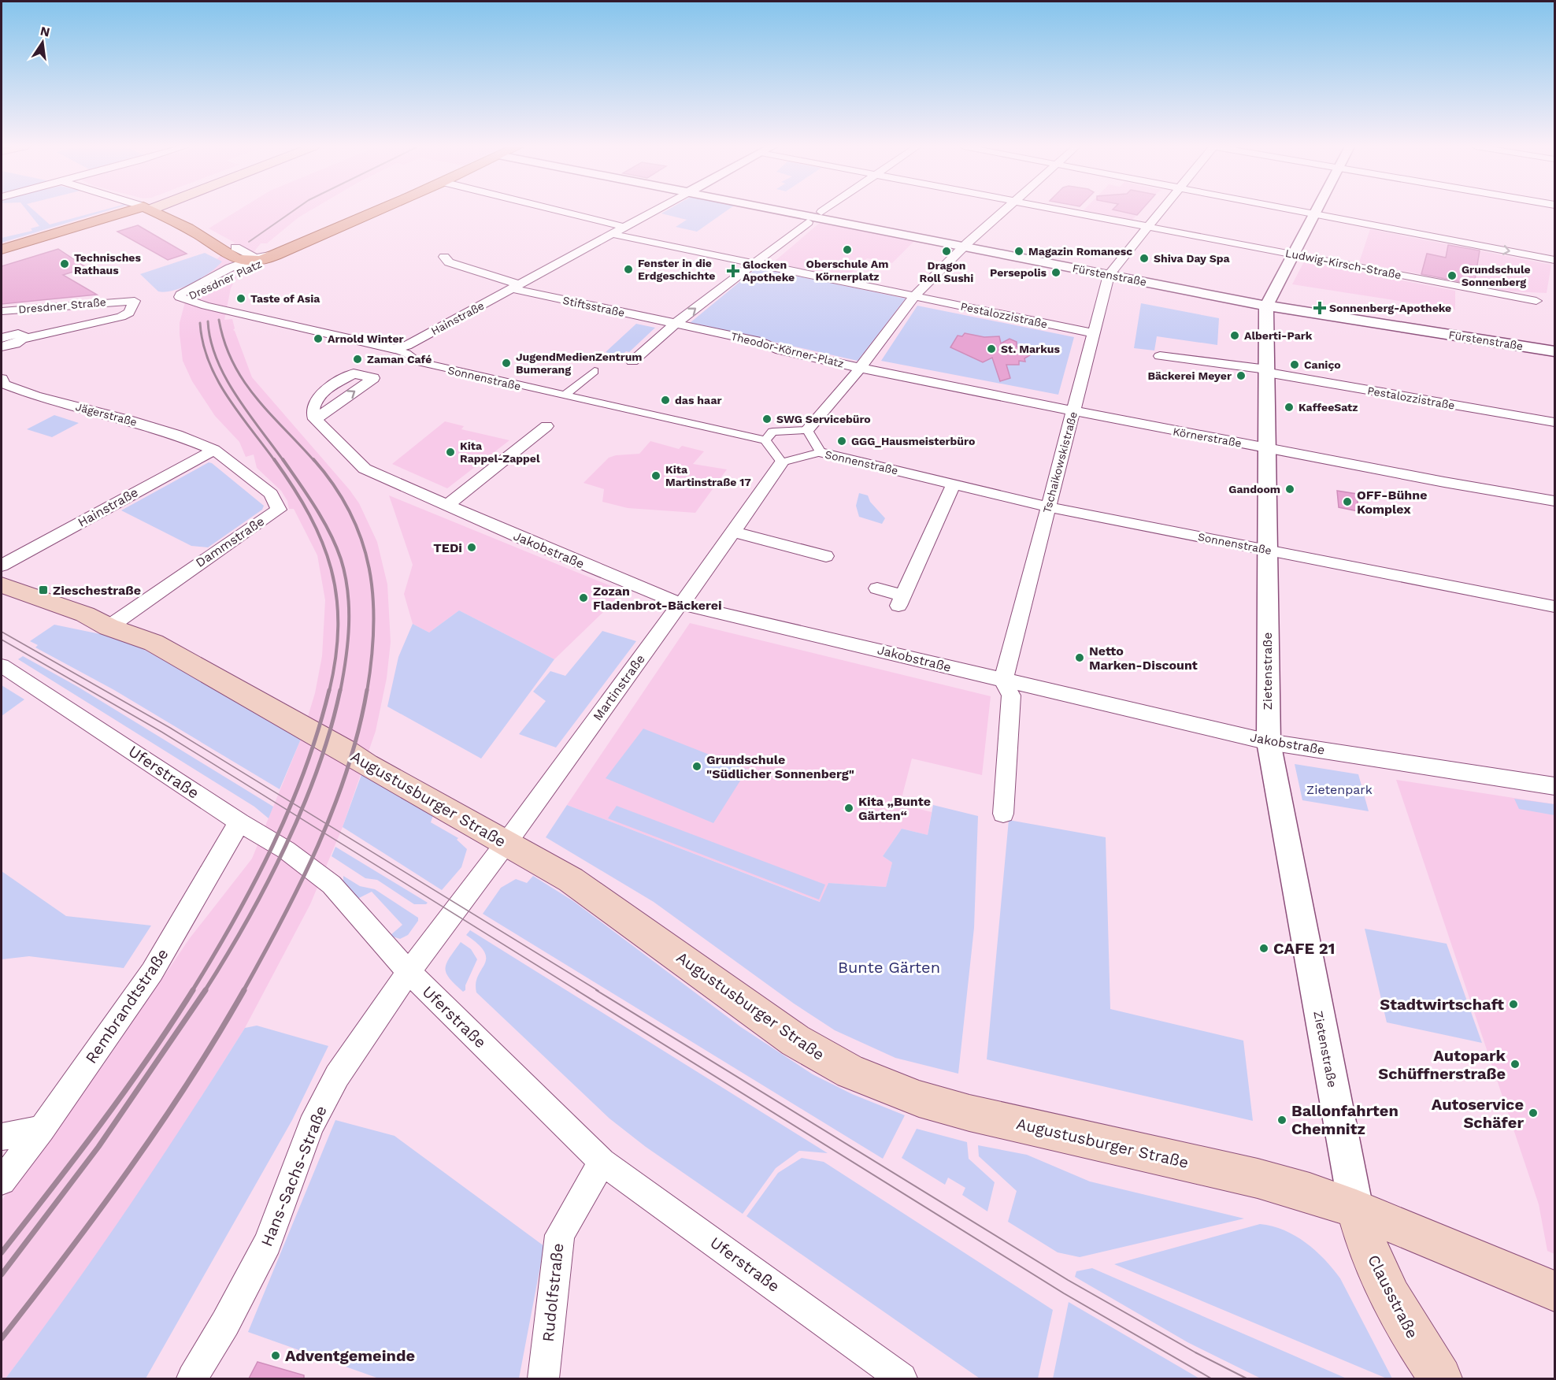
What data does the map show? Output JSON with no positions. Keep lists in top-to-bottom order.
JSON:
{
  "streets": {
    "main road": ["Augustusburger Straße", "Clausstraße"],
    "street": [
      "Ludwig-Kirsch-Straße",
      "Fürstenstraße",
      "Dresdner Platz",
      "Dresdner Straße",
      "Stiftsstraße",
      "Pestalozzistraße",
      "Hainstraße",
      "Theodor-Körner-Platz",
      "Sonnenstraße",
      "Jägerstraße",
      "Körnerstraße",
      "Tschaikowskistraße",
      "Dammstraße",
      "Jakobstraße",
      "Zietenstraße",
      "Martinstraße",
      "Uferstraße",
      "Rembrandtstraße",
      "Hans-Sachs-Straße",
      "Rudolfstraße"
    ]
  },
  "crossings": [
    ["Ludwig-Kirsch-Straße", "Tschaikowskistraße"],
    ["Ludwig-Kirsch-Straße", "Zietenstraße"],
    ["Fürstenstraße", "Theodor-Körner-Platz"],
    ["Fürstenstraße", "Tschaikowskistraße"],
    ["Fürstenstraße", "Zietenstraße"],
    ["Dresdner Platz", "Sonnenstraße"],
    ["Stiftsstraße", "Hainstraße"],
    ["Stiftsstraße", "Theodor-Körner-Platz"],
    ["Pestalozzistraße", "Theodor-Körner-Platz"],
    ["Pestalozzistraße", "Tschaikowskistraße"],
    ["Pestalozzistraße", "Zietenstraße"],
    ["Hainstraße", "Sonnenstraße"],
    ["Hainstraße", "Jägerstraße"],
    ["Hainstraße", "Dammstraße"],
    ["Theodor-Körner-Platz", "Körnerstraße"],
    ["Sonnenstraße", "Tschaikowskistraße"],
    ["Sonnenstraße", "Zietenstraße"],
    ["Sonnenstraße", "Martinstraße"],
    ["Jägerstraße", "Dammstraße"],
    ["Körnerstraße", "Tschaikowskistraße"],
    ["Körnerstraße", "Zietenstraße"],
    ["Tschaikowskistraße", "Jakobstraße"],
    ["Dammstraße", "Augustusburger Straße"],
    ["Jakobstraße", "Zietenstraße"],
    ["Jakobstraße", "Martinstraße"],
    ["Zietenstraße", "Augustusburger Straße"],
    ["Zietenstraße", "Clausstraße"],
    ["Martinstraße", "Augustusburger Straße"],
    ["Martinstraße", "Hans-Sachs-Straße"],
    ["Uferstraße", "Rembrandtstraße"],
    ["Uferstraße", "Hans-Sachs-Straße"],
    ["Uferstraße", "Rudolfstraße"],
    ["Augustusburger Straße", "Hans-Sachs-Straße"],
    ["Augustusburger Straße", "Clausstraße"]
  ],
  "parks": ["Zietenpark", "Bunte Gärten"],
  "places": {
    "other": [
      "Oberschule Am Körnerplatz",
      "Dragon Roll Sushi",
      "Magazin Romanesc",
      "Shiva Day Spa",
      "Technisches Rathaus",
      "Fenster in die Erdgeschichte",
      "Persepolis",
      "Grundschule Sonnenberg",
      "Taste of Asia",
      "Alberti-Park",
      "Arnold Winter",
      "St. Markus",
      "Zaman Café",
      "JugendMedienZentrum Bumerang",
      "Caniço",
      "Bäckerei Meyer",
      "das haar",
      "KaffeeSatz",
      "SWG Servicebüro",
      "GGG_Hausmeisterbüro",
      "Kita Rappel-Zappel",
      "Kita Martinstraße 17",
      "Gandoom",
      "OFF-Bühne Komplex",
      "TEDi",
      "Zozan Fladenbrot-Bäckerei",
      "Netto Marken-Discount",
      "Grundschule \"Südlicher Sonnenberg\"",
      "Kita „Bunte Gärten“",
      "CAFE 21",
      "Stadtwirtschaft",
      "Autopark Schüffnerstraße",
      "Autoservice Schäfer",
      "Ballonfahrten Chemnitz",
      "Adventgemeinde"
    ],
    "health": ["Glocken Apotheke", "Sonnenberg-Apotheke"],
    "transit": ["Zieschestraße"]
  },
  "north": "top"
}
